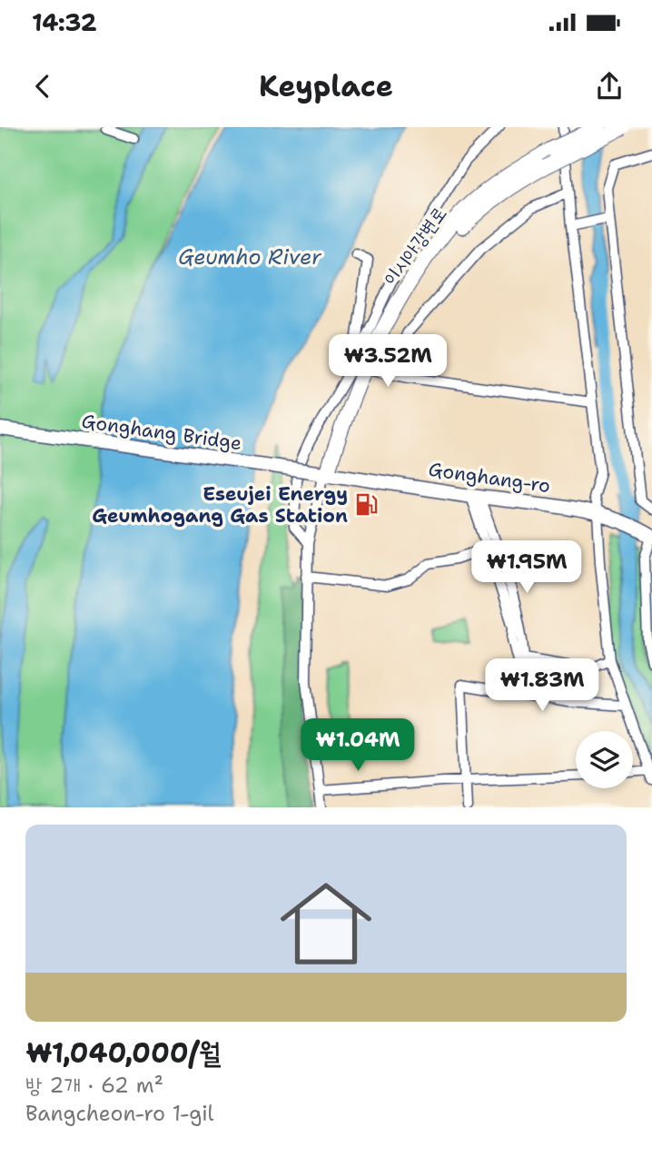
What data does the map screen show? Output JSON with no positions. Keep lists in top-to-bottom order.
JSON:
{
  "streets": {
    "highway": ["이시아강변로"],
    "main road": ["Gonghang Bridge", "Gonghang-ro"]
  },
  "crossings": [
    ["이시아강변로", "Gonghang Bridge"],
    ["이시아강변로", "Gonghang-ro"],
    ["Gonghang Bridge", "Gonghang-ro"]
  ],
  "water": ["Geumho River"],
  "places": {
    "fuel station": ["Eseujei Energy Geumhogang Gas Station"]
  },
  "page": {
    "status": "14:32",
    "header": "Keyplace",
    "price": [
      "₩3.52M",
      "₩1.95M",
      "₩1.83M",
      "₩1.04M"
    ],
    "list": [
      {
        "name": "₩1,040,000/월",
        "note": "방 2개 · 62 m² · Bangcheon-ro 1-gil"
      }
    ]
  }
}
